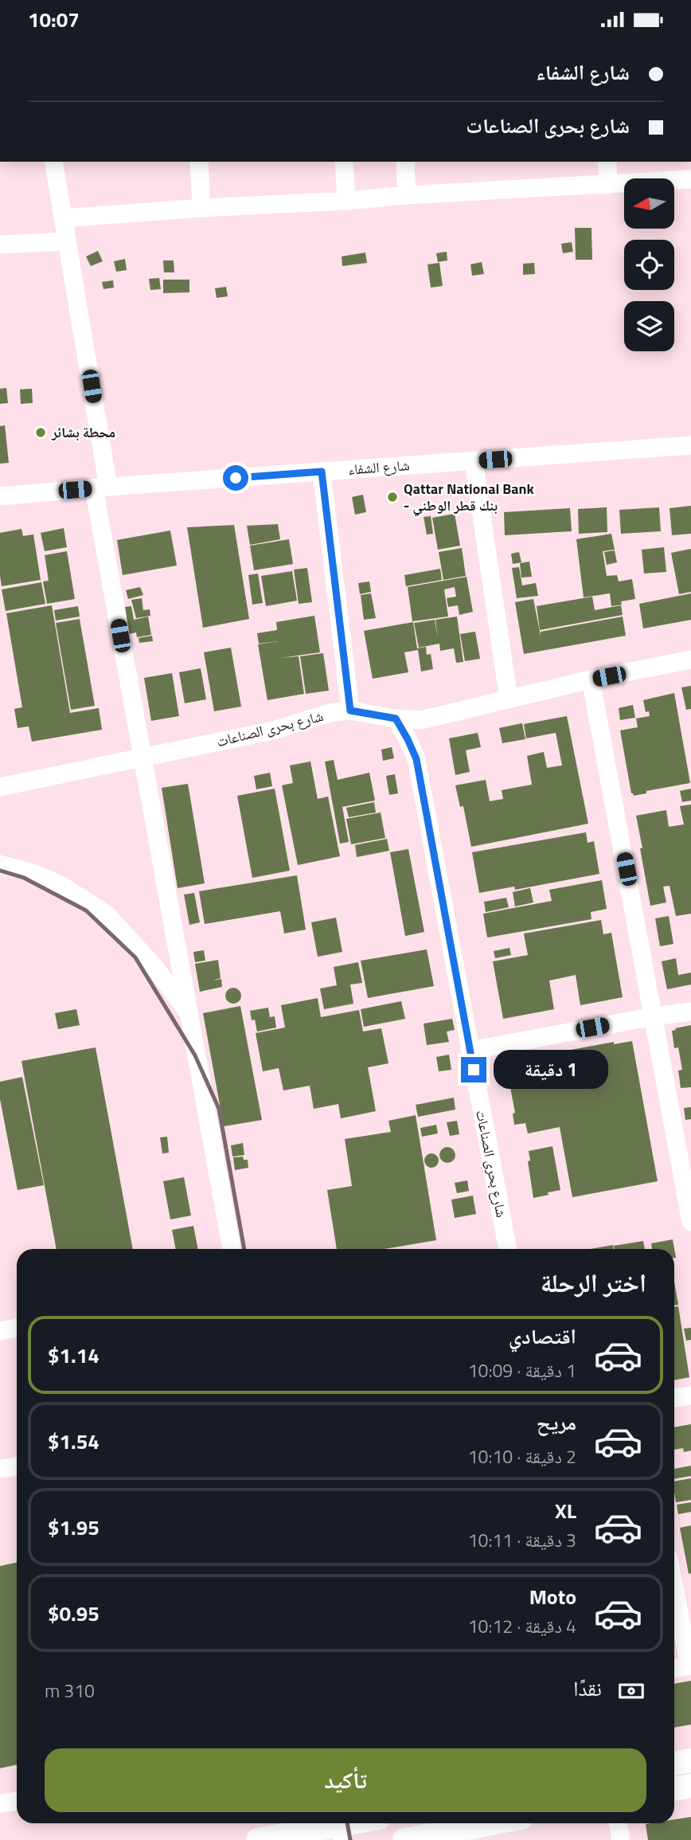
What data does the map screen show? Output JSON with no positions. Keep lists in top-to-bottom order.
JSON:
{
  "streets": {
    "street": ["شارع الشفاء", "شارع بحرى الصناعات"]
  },
  "places": ["محطة بشائر", "Qattar National Bank - بنك قطر الوطني"],
  "north": "left",
  "page": {
    "status": "10:07",
    "banner": ["شارع الشفاء", "شارع بحرى الصناعات"],
    "bubble": "1 دقيقة",
    "heading": "اختر الرحلة",
    "list": [
      {
        "name": "اقتصادي",
        "note": "1 دقيقة · 10:09",
        "value": "$1.14"
      },
      {
        "name": "مريح",
        "note": "2 دقيقة · 10:10",
        "value": "$1.54"
      },
      {
        "name": "XL",
        "note": "3 دقيقة · 10:11",
        "value": "$1.95"
      },
      {
        "name": "Moto",
        "note": "4 دقيقة · 10:12",
        "value": "$0.95"
      }
    ],
    "pay": ["نقدًا", "310 m"],
    "buttons": "تأكيد"
  }
}
